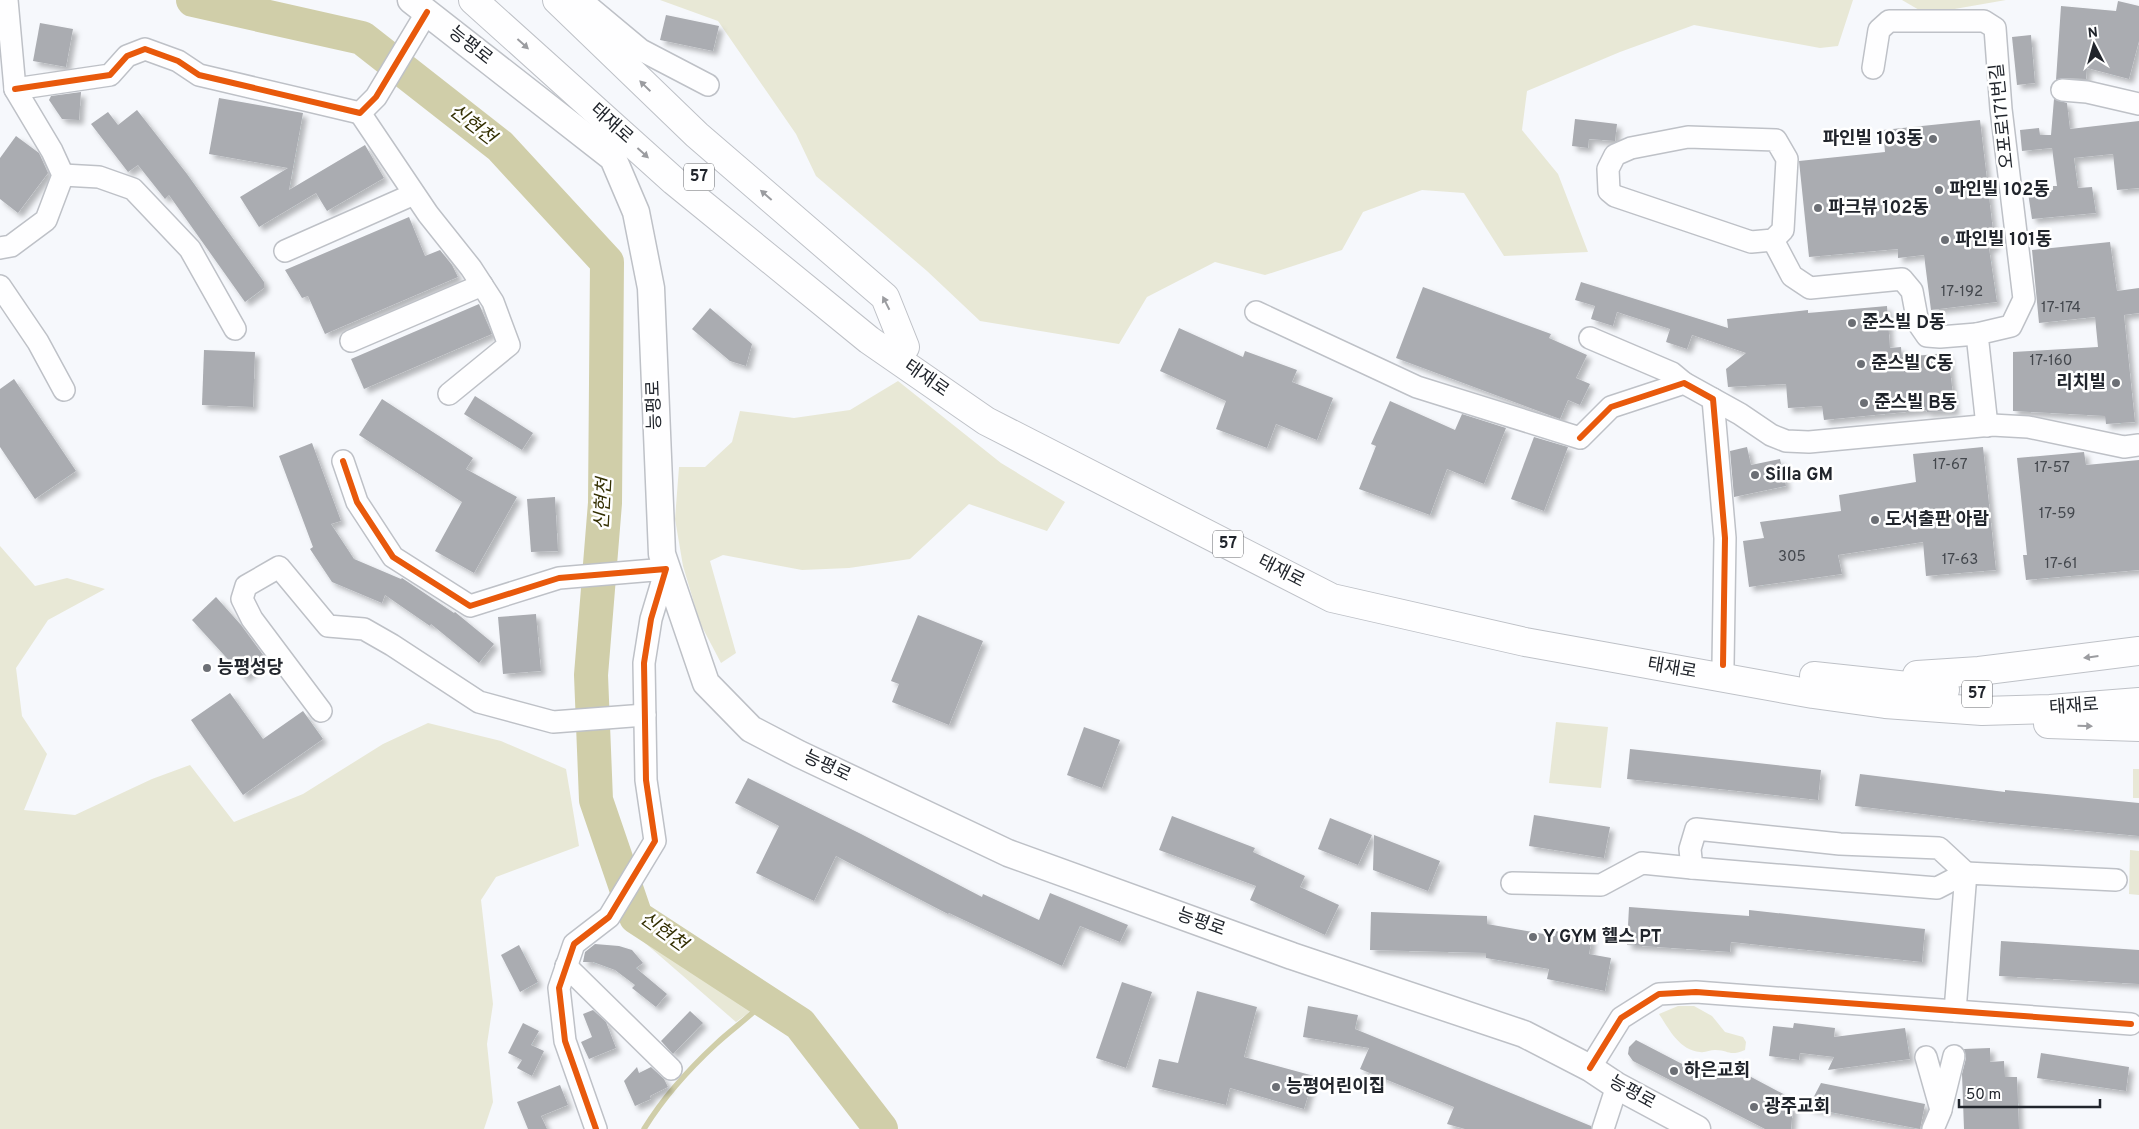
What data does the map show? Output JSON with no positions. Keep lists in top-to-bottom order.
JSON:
{
  "streets": {
    "highway": ["태재로", "57"],
    "main road": ["능평로"],
    "street": ["오포로171번길"]
  },
  "water": ["신현천"],
  "places": [
    "파인빌 103동",
    "파인빌 102동",
    "파크뷰 102동",
    "파인빌 101동",
    "준스빌 D동",
    "준스빌 C동",
    "리치빌",
    "준스빌 B동",
    "Silla GM",
    "도서출판 아람",
    "능평성당",
    "Y GYM 헬스 PT",
    "하은교회",
    "능평어린이집",
    "광주교회"
  ],
  "house_numbers": [
    "17-192",
    "17-174",
    "17-160",
    "17-67",
    "17-57",
    "17-59",
    "305",
    "17-63",
    "17-61"
  ],
  "scale_bar": "50 m",
  "north": "top"
}
